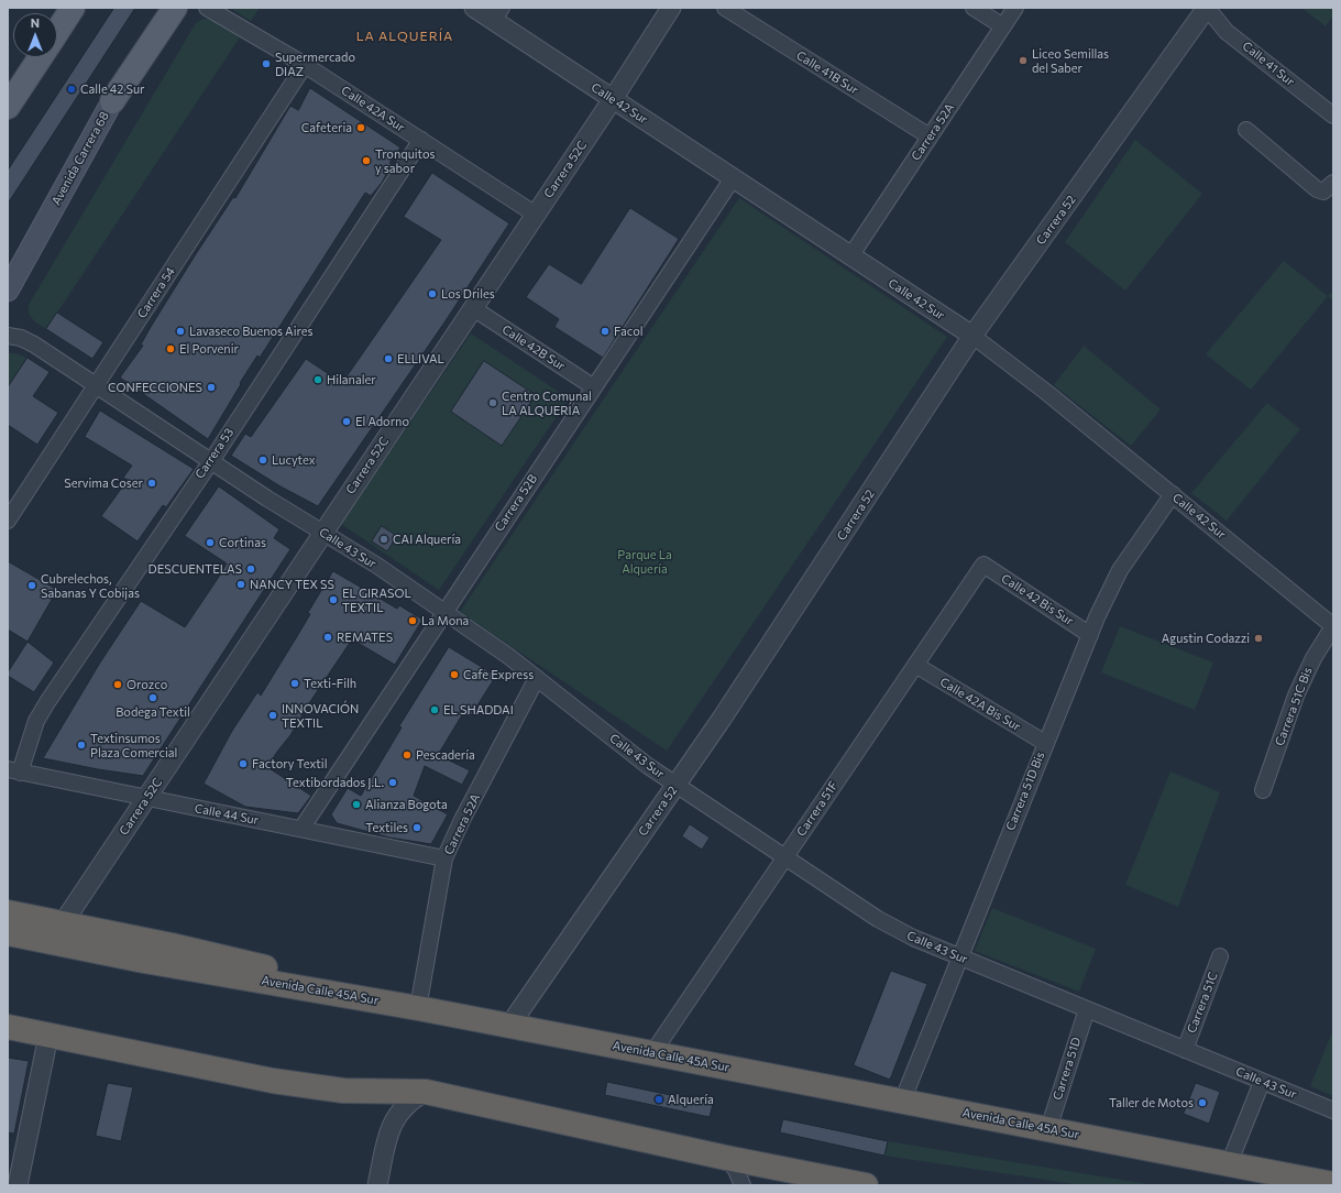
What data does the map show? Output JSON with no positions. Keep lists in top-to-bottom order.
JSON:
{
  "streets": {
    "highway": ["Avenida Calle 45A Sur"],
    "main road": ["Avenida Carrera 68"],
    "street": [
      "Calle 41 Sur",
      "Calle 41B Sur",
      "Calle 42 Sur",
      "Calle 42A Sur",
      "Carrera 52A",
      "Carrera 52C",
      "Carrera 52",
      "Carrera 54",
      "Calle 42B Sur",
      "Carrera 53",
      "Carrera 52B",
      "Calle 43 Sur",
      "Calle 42 Bis Sur",
      "Calle 42A Bis Sur",
      "Carrera 51C Bis",
      "Carrera 51D Bis",
      "Carrera 51F",
      "Calle 44 Sur",
      "Carrera 51C",
      "Carrera 51D"
    ]
  },
  "crossings": [
    ["Calle 41 Sur", "Carrera 52"],
    ["Calle 41B Sur", "Carrera 52A"],
    ["Calle 42 Sur", "Carrera 52A"],
    ["Calle 42 Sur", "Carrera 52C"],
    ["Calle 42 Sur", "Carrera 52"],
    ["Calle 42 Sur", "Carrera 52B"],
    ["Calle 42 Sur", "Carrera 51C Bis"],
    ["Calle 42 Sur", "Carrera 51D Bis"],
    ["Calle 42A Sur", "Carrera 52C"],
    ["Calle 42A Sur", "Carrera 54"],
    ["Calle 42A Sur", "Carrera 53"],
    ["Carrera 52A", "Calle 43 Sur"],
    ["Carrera 52A", "Calle 44 Sur"],
    ["Carrera 52A", "Avenida Calle 45A Sur"],
    ["Carrera 52C", "Calle 42B Sur"],
    ["Carrera 52C", "Calle 43 Sur"],
    ["Carrera 52C", "Calle 44 Sur"],
    ["Carrera 52", "Calle 43 Sur"],
    ["Carrera 52", "Avenida Calle 45A Sur"],
    ["Carrera 54", "Calle 43 Sur"],
    ["Calle 42B Sur", "Carrera 52B"],
    ["Carrera 53", "Calle 43 Sur"],
    ["Carrera 53", "Calle 44 Sur"],
    ["Carrera 52B", "Calle 43 Sur"],
    ["Carrera 52B", "Calle 44 Sur"],
    ["Calle 43 Sur", "Carrera 51D Bis"],
    ["Calle 43 Sur", "Carrera 51F"],
    ["Calle 43 Sur", "Carrera 51C"],
    ["Calle 43 Sur", "Carrera 51D"],
    ["Calle 42 Bis Sur", "Carrera 51D Bis"],
    ["Calle 42 Bis Sur", "Carrera 51F"],
    ["Calle 42A Bis Sur", "Carrera 51D Bis"],
    ["Calle 42A Bis Sur", "Carrera 51F"],
    ["Carrera 51D Bis", "Avenida Calle 45A Sur"],
    ["Carrera 51F", "Avenida Calle 45A Sur"],
    ["Avenida Calle 45A Sur", "Carrera 51D"]
  ],
  "districts": ["LA ALQUERÍA"],
  "parks": ["Parque La Alquería"],
  "places": [
    "Liceo Semillas del Saber",
    "Supermercado DIAZ",
    "Calle 42 Sur",
    "Cafeteria",
    "Tronquitos y sabor",
    "Los Driles",
    "Lavaseco Buenos Aires",
    "Facol",
    "El Porvenir",
    "ELLIVAL",
    "Hilanaler",
    "CONFECCIONES",
    "Centro Comunal LA ALQUERÍA",
    "El Adorno",
    "Lucytex",
    "Servima Coser",
    "CAI Alquería",
    "Cortinas",
    "DESCUENTELAS",
    "NANCY TEX SS",
    "Cubrelechos, Sabanas Y Cobijas",
    "EL GIRASOL TEXTIL",
    "La Mona",
    "REMATES",
    "Agustin Codazzi",
    "Cafe Express",
    "Texti-Filh",
    "Orozco",
    "Bodega Textil",
    "EL SHADDAI",
    "INNOVACIÓN TEXTIL",
    "Textinsumos Plaza Comercial",
    "Pescadería",
    "Factory Textil",
    "Textibordados J.L.",
    "Alianza Bogota",
    "Textiles",
    "Alquería",
    "Taller de Motos"
  ],
  "north": "top"
}
